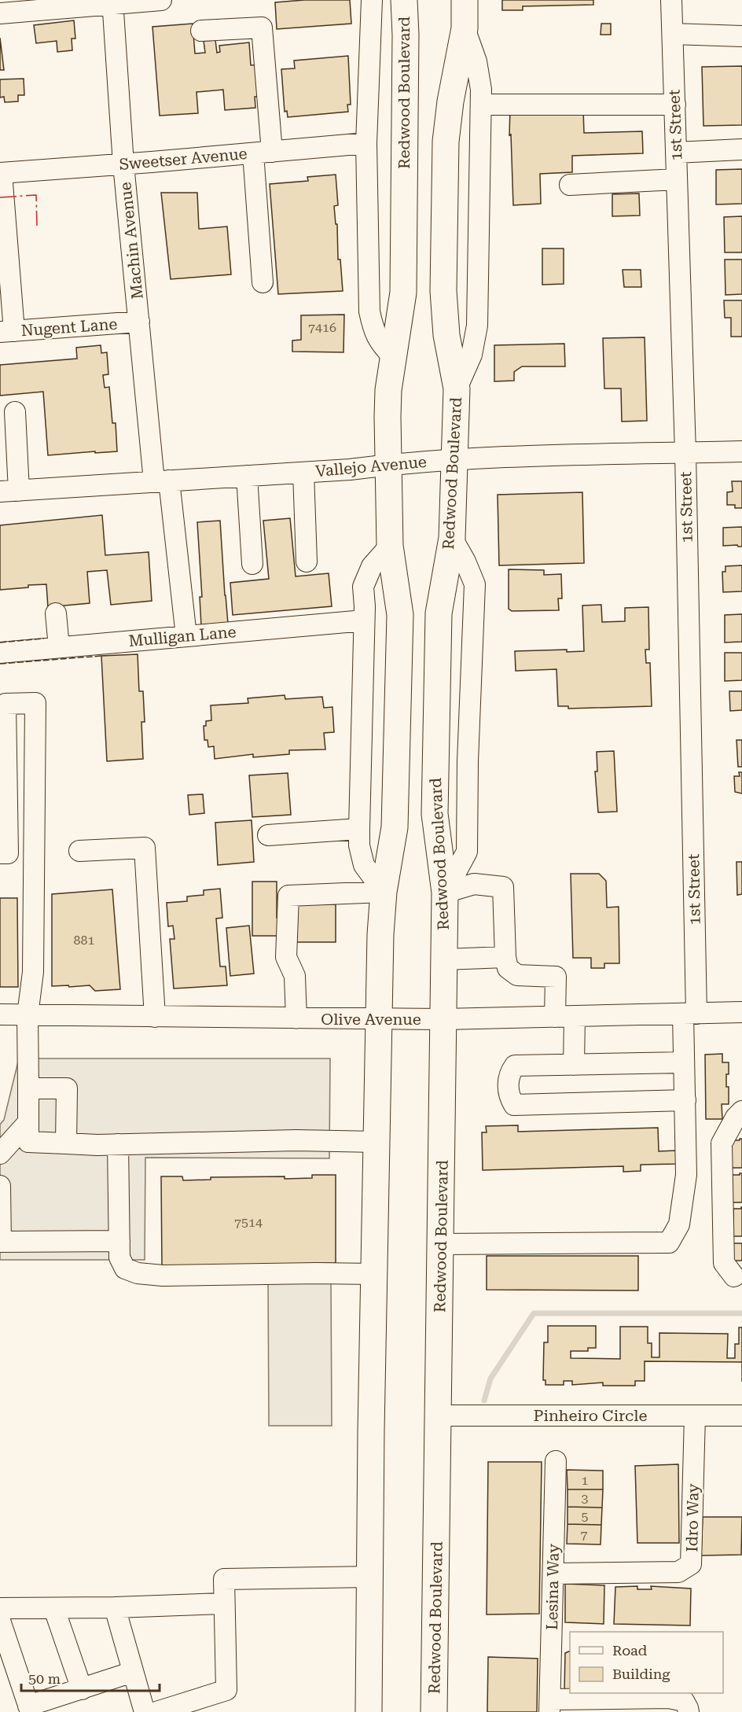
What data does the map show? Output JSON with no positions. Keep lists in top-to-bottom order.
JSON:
{
  "streets": {
    "main road": ["Redwood Boulevard"],
    "street": [
      "1st Street",
      "Sweetser Avenue",
      "Machin Avenue",
      "Nugent Lane",
      "Vallejo Avenue",
      "Mulligan Lane",
      "Olive Avenue",
      "Pinheiro Circle",
      "Idro Way",
      "Lesina Way"
    ]
  },
  "crossings": [
    ["Redwood Boulevard", "1st Street"],
    ["Redwood Boulevard", "Vallejo Avenue"],
    ["Redwood Boulevard", "Olive Avenue"],
    ["Redwood Boulevard", "Pinheiro Circle"],
    ["1st Street", "Vallejo Avenue"],
    ["1st Street", "Olive Avenue"],
    ["Sweetser Avenue", "Machin Avenue"],
    ["Machin Avenue", "Nugent Lane"],
    ["Machin Avenue", "Vallejo Avenue"],
    ["Machin Avenue", "Mulligan Lane"],
    ["Pinheiro Circle", "Idro Way"],
    ["Idro Way", "Lesina Way"]
  ],
  "house_numbers": [
    "7416",
    "881",
    "7514",
    "1",
    "3",
    "5",
    "7"
  ],
  "legend": ["Road", "Building"],
  "scale_bar": "50 m"
}
